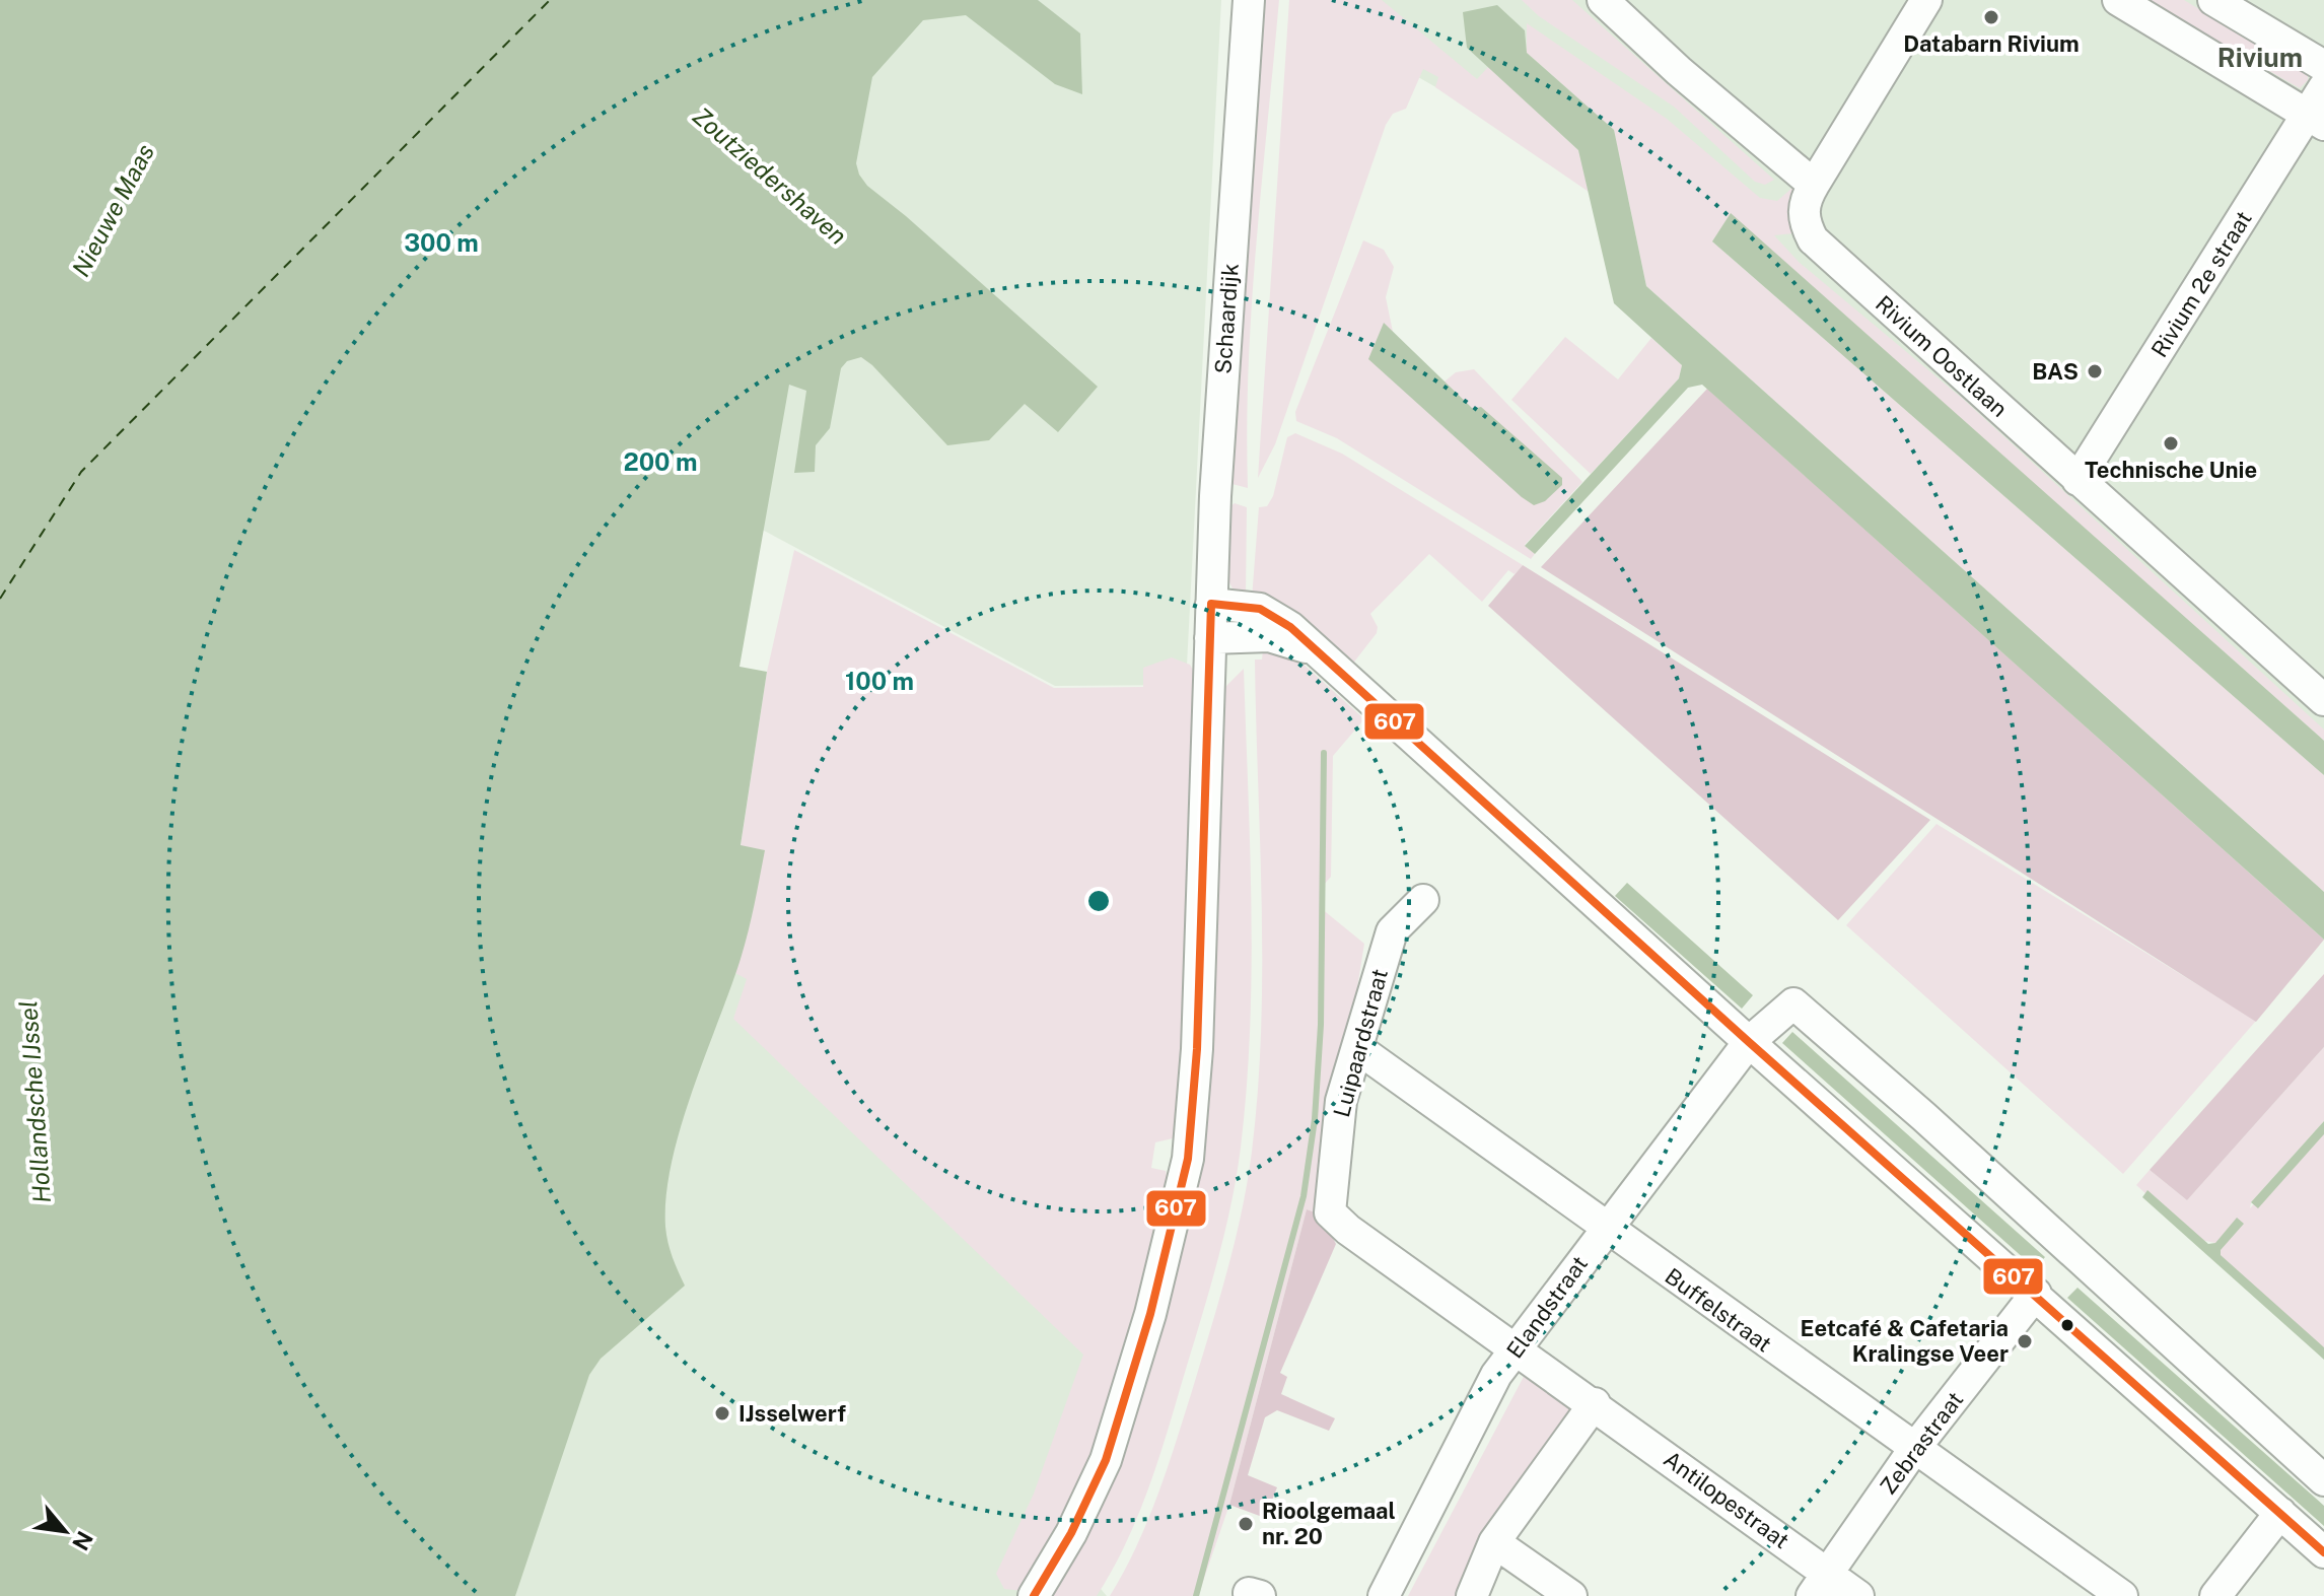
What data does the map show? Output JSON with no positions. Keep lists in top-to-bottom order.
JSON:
{
  "streets": {
    "street": [
      "Rivium 2e straat",
      "Schaardijk",
      "Rivium Oostlaan",
      "Luipaardstraat",
      "Elandstraat",
      "Buffelstraat",
      "Zebrastraat",
      "Antilopestraat"
    ]
  },
  "crossings": [
    ["Rivium 2e straat", "Rivium Oostlaan"],
    ["Luipaardstraat", "Elandstraat"],
    ["Luipaardstraat", "Buffelstraat"],
    ["Luipaardstraat", "Antilopestraat"],
    ["Elandstraat", "Buffelstraat"],
    ["Elandstraat", "Antilopestraat"],
    ["Buffelstraat", "Zebrastraat"],
    ["Zebrastraat", "Antilopestraat"]
  ],
  "districts": ["Rivium"],
  "water": ["Zoutziedershaven", "Nieuwe Maas", "Hollandsche IJssel"],
  "places": [
    "Databarn Rivium",
    "BAS",
    "Technische Unie",
    "Eetcafé & Cafetaria Kralingse Veer",
    "IJsselwerf",
    "Rioolgemaal nr. 20"
  ],
  "lines": ["transit line 607"],
  "north": "bottom right",
  "rings": ["300 m", "200 m", "100 m"]
}
